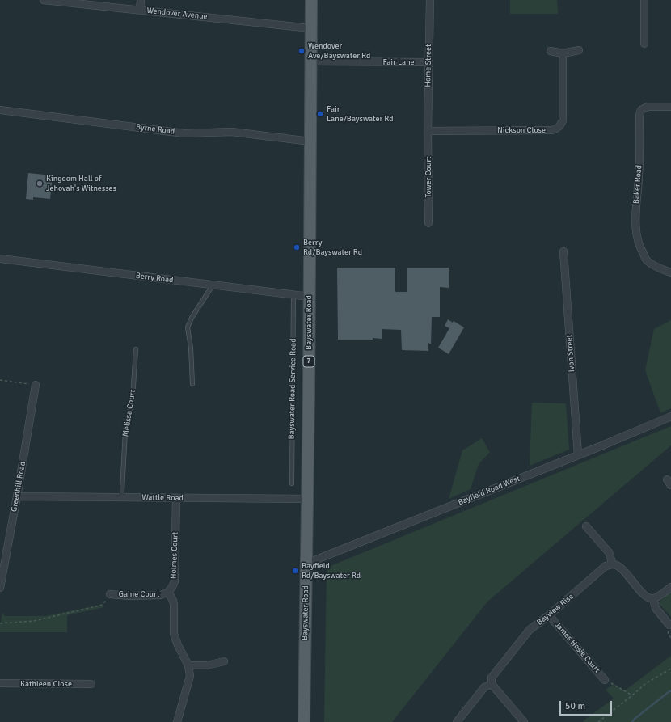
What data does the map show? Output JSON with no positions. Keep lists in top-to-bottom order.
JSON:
{
  "streets": {
    "main road": ["Bayswater Road", "7"],
    "street": [
      "Wendover Avenue",
      "Fair Lane",
      "Home Street",
      "Byrne Road",
      "Nickson Close",
      "Tower Court",
      "Baker Road",
      "Berry Road",
      "Ivon Street",
      "Greenhill Road",
      "Bayfield Road West",
      "Wattle Road",
      "Holmes Court",
      "Gaine Court",
      "Bayview Rise",
      "James Hosie Court",
      "Kathleen Close"
    ],
    "lane": ["Bayswater Road Service Road", "Melissa Court"]
  },
  "crossings": [
    ["Wendover Avenue", "Bayswater Road"],
    ["Fair Lane", "Home Street"],
    ["Fair Lane", "Bayswater Road"],
    ["Home Street", "Nickson Close"],
    ["Home Street", "Tower Court"],
    ["Byrne Road", "Bayswater Road"],
    ["Nickson Close", "Tower Court"],
    ["Berry Road", "Bayswater Road"],
    ["Berry Road", "Bayswater Road Service Road"],
    ["Bayswater Road", "Bayfield Road West"],
    ["Bayswater Road", "Wattle Road"],
    ["Ivon Street", "Bayfield Road West"],
    ["Melissa Court", "Wattle Road"],
    ["Greenhill Road", "Wattle Road"],
    ["Wattle Road", "Holmes Court"],
    ["Holmes Court", "Gaine Court"],
    ["Bayview Rise", "James Hosie Court"]
  ],
  "places": [
    "Wendover Ave/Bayswater Rd",
    "Fair Lane/Bayswater Rd",
    "Kingdom Hall of Jehovah's Witnesses",
    "Berry Rd/Bayswater Rd",
    "Bayfield Rd/Bayswater Rd"
  ],
  "scale_bar": "50 m"
}
